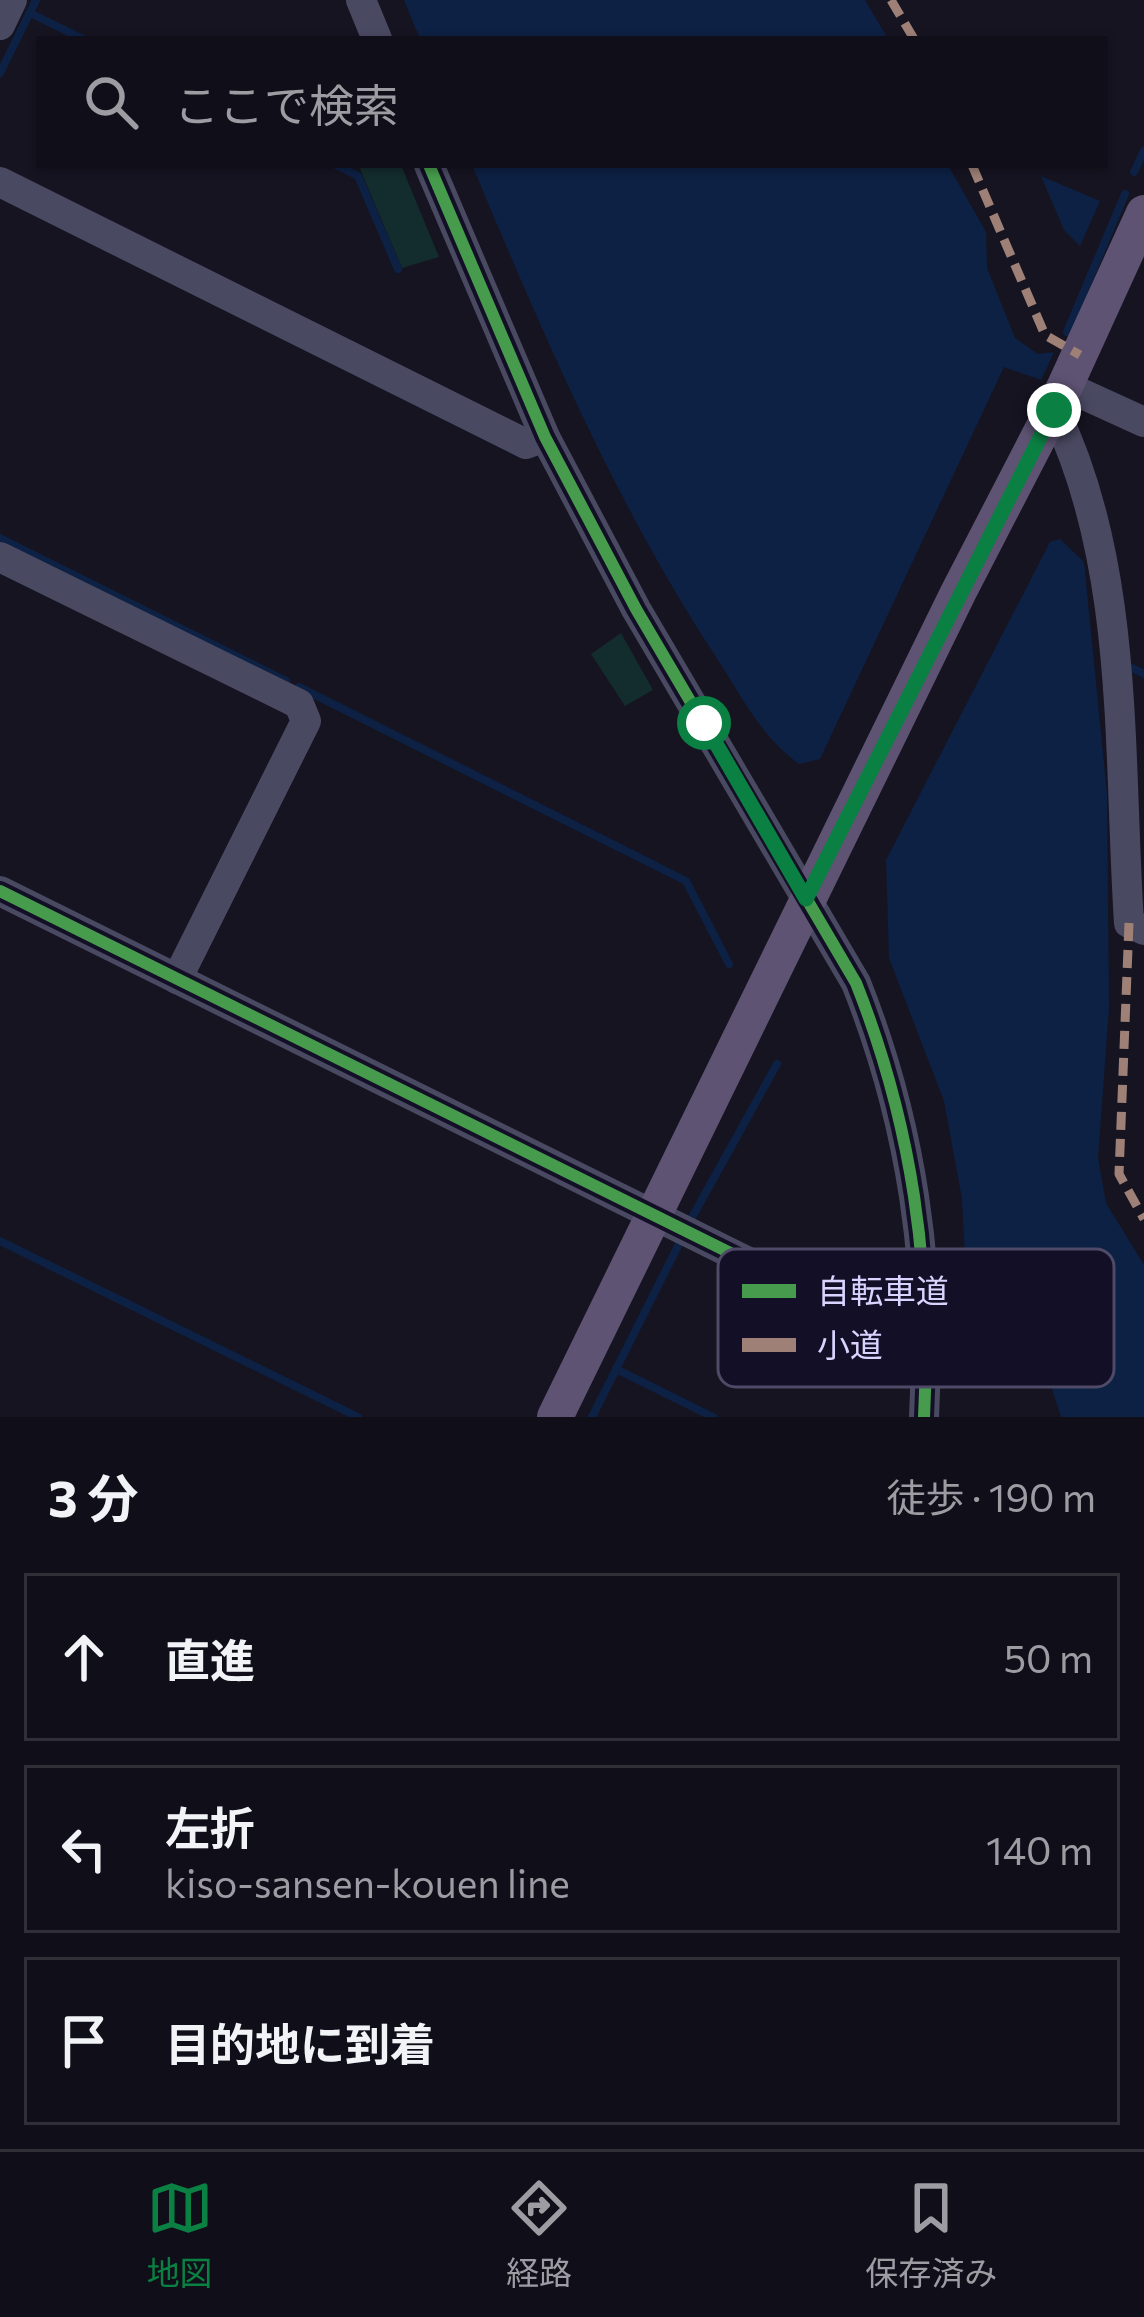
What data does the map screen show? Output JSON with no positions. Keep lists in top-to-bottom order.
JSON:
{
  "legend": ["自転車道", "小道"],
  "page": {
    "search": "ここで検索",
    "heading": ["3 分", "徒歩 · 190 m"],
    "list": [
      ["直進", "50 m"],
      ["左折", "kiso-sansen-kouen line", "140 m"],
      "目的地に到着"
    ],
    "nav": ["地図", "経路", "保存済み"]
  }
}
